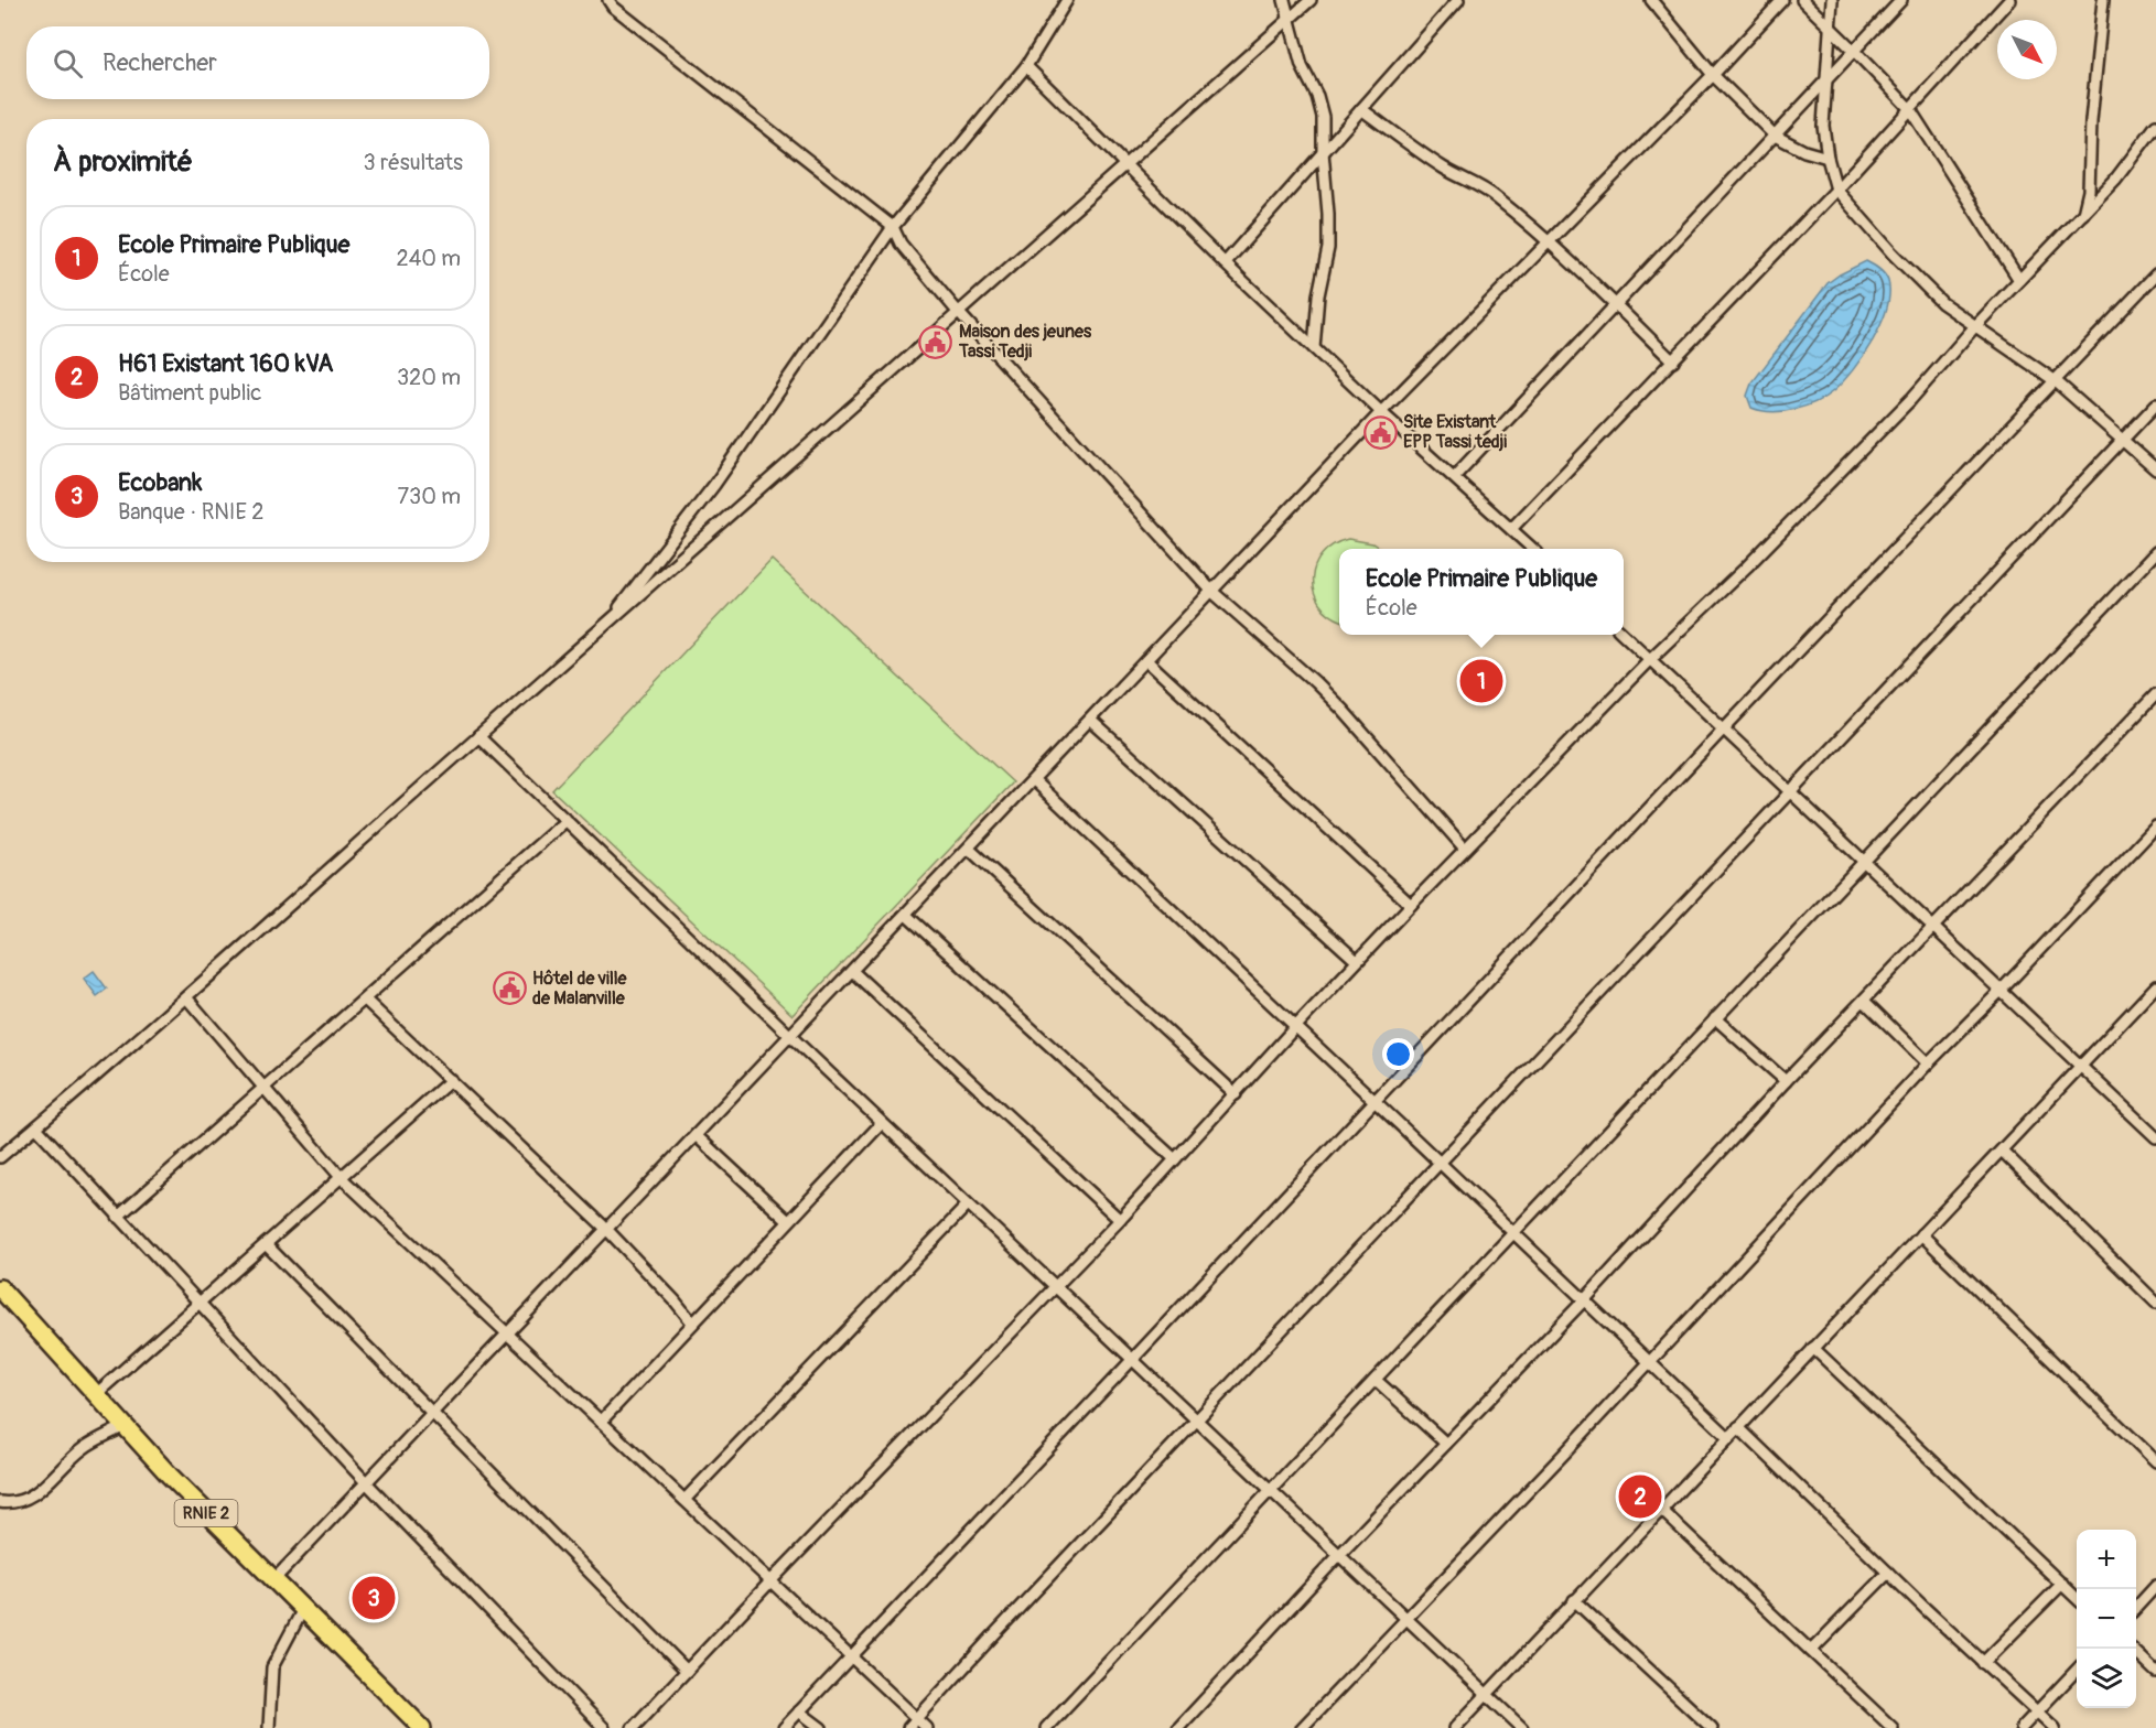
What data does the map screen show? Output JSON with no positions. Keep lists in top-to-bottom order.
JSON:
{
  "streets": {
    "main road": ["RNIE 2"]
  },
  "places": {
    "public building": ["Maison des jeunes Tassi Tedji", "Site Existant EPP Tassi tedji", "Hôtel de ville de Malanville"]
  },
  "north": "bottom right",
  "page": {
    "search": "Rechercher",
    "heading": ["À proximité", "3 résultats"],
    "list": [
      {
        "mark": "1",
        "name": "Ecole Primaire Publique",
        "note": "École",
        "value": "240 m"
      },
      {
        "mark": "2",
        "name": "H61 Existant 160 kVA",
        "note": "Bâtiment public",
        "value": "320 m"
      },
      {
        "mark": "3",
        "name": "Ecobank",
        "note": "Banque · RNIE 2",
        "value": "730 m"
      }
    ],
    "popup": ["Ecole Primaire Publique", "École"],
    "pins": ["1", "2", "3"],
    "map_buttons": ["+", "−"]
  }
}
